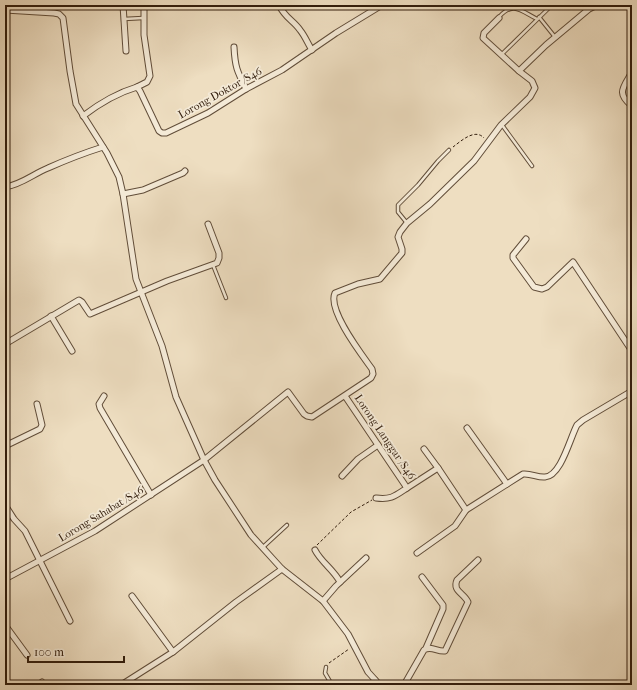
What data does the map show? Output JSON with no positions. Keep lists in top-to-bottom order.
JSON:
{
  "streets": {
    "street": ["Lorong Doktor /S46", "Lorong Langgar /S46", "Lorong Sahabat /S46"]
  },
  "crossings": [
    ["Lorong Langgar /S46", "Lorong Sahabat /S46"]
  ],
  "scale_bar": "100 m"
}
